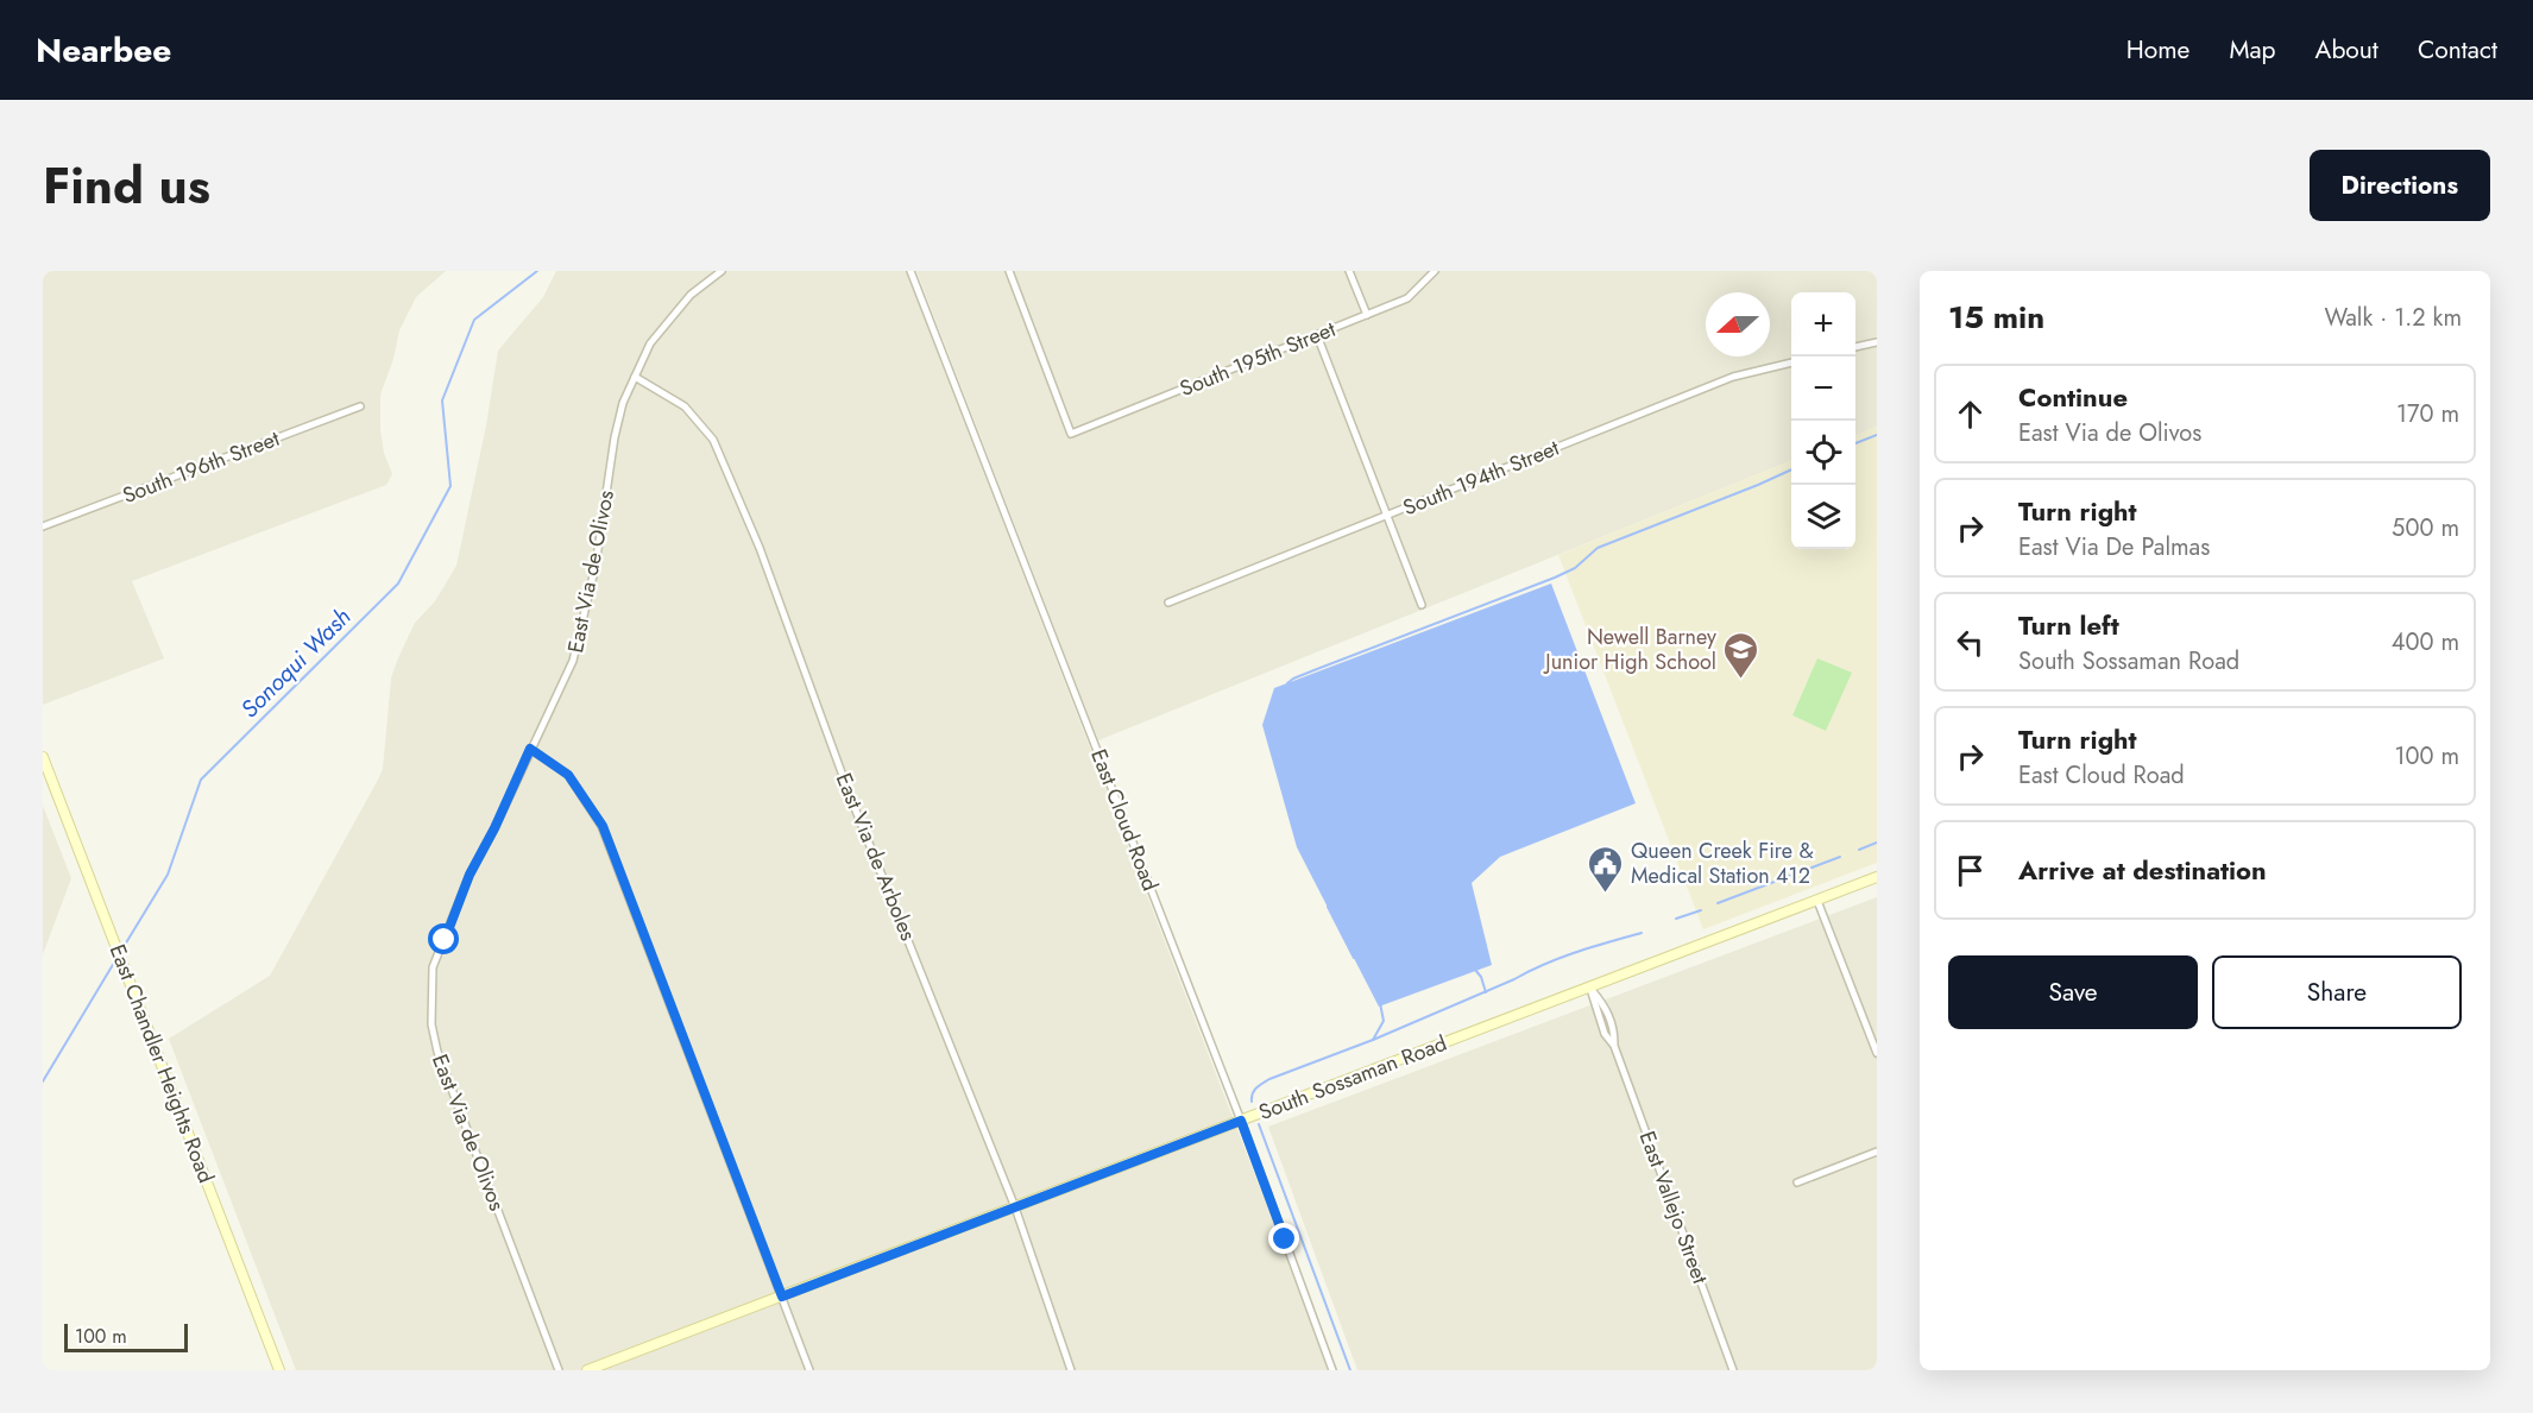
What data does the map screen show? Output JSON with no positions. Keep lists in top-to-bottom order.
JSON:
{
  "streets": {
    "main road": ["East Chandler Heights Road", "South Sossaman Road"],
    "street": [
      "South 195th Street",
      "South 196th Street",
      "South 194th Street",
      "East Via de Olivos",
      "East Cloud Road",
      "East Via de Arboles",
      "East Vallejo Street"
    ]
  },
  "crossings": [
    ["East Via de Olivos", "East Via de Arboles"],
    ["East Cloud Road", "South Sossaman Road"],
    ["East Via de Arboles", "South Sossaman Road"],
    ["South Sossaman Road", "East Vallejo Street"]
  ],
  "water": ["Sonoqui Wash"],
  "places": {
    "school or university": ["Newell Barney Junior High School"],
    "public building": ["Queen Creek Fire & Medical Station 412"]
  },
  "scale_bar": "100 m",
  "north": "left",
  "page": {
    "header": "Nearbee",
    "nav": [
      "Home",
      "Map",
      "About",
      "Contact"
    ],
    "title": "Find us",
    "buttons": [
      "Directions",
      ["Save", "Share"]
    ],
    "heading": ["15 min", "Walk · 1.2 km"],
    "map_buttons": ["+", "−"],
    "list": [
      ["Continue", "East Via de Olivos", "170 m"],
      ["Turn right", "East Via De Palmas", "500 m"],
      ["Turn left", "South Sossaman Road", "400 m"],
      ["Turn right", "East Cloud Road", "100 m"],
      "Arrive at destination"
    ],
    "scale": "100 m"
  }
}
